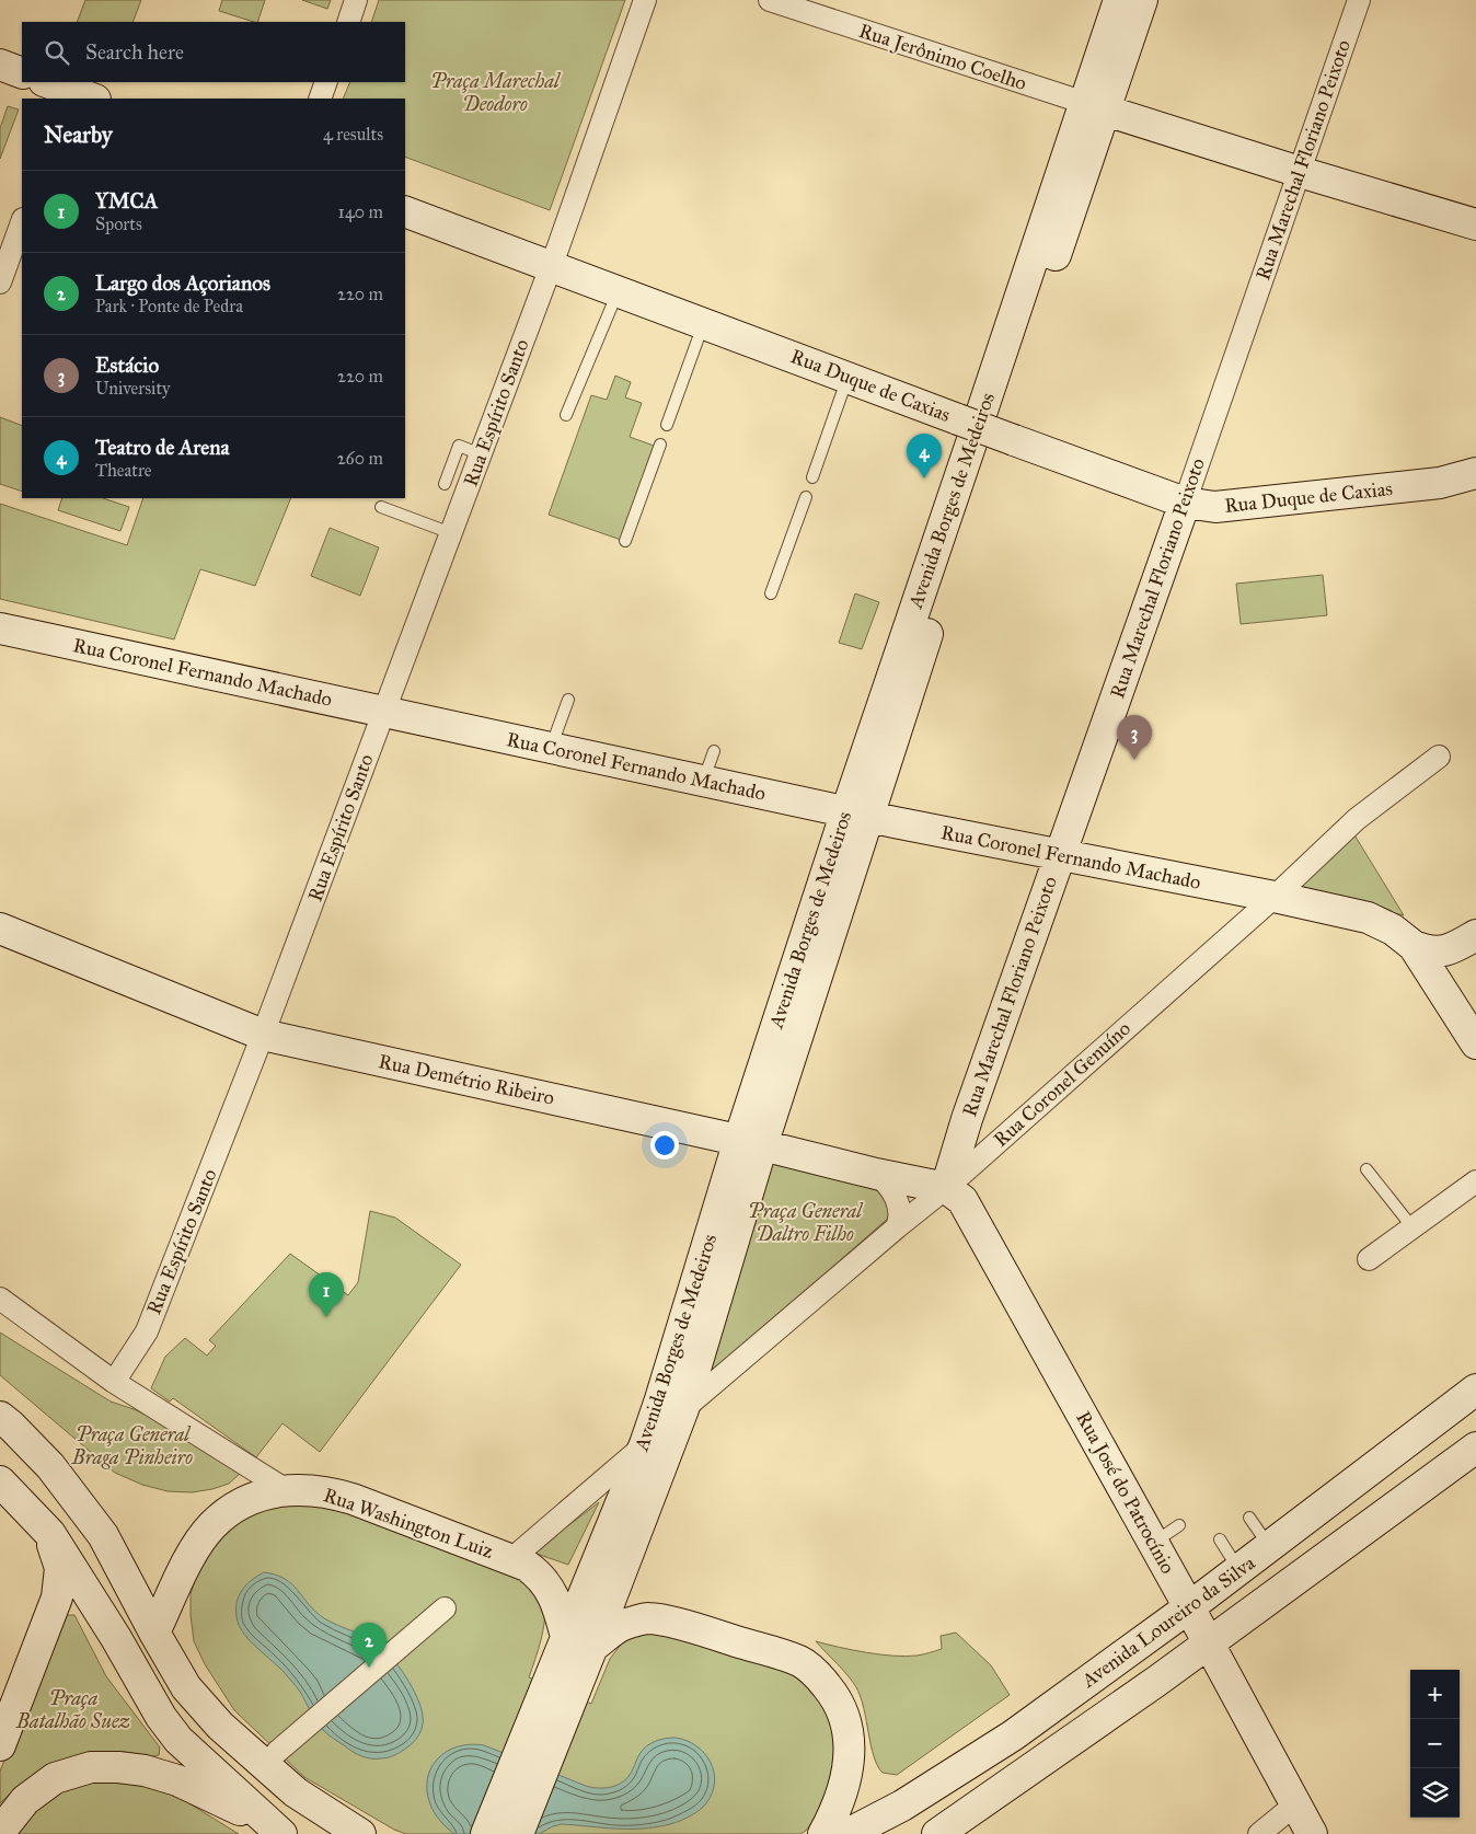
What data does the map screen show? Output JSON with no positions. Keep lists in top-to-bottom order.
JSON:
{
  "streets": {
    "main road": [
      "Rua Jerônimo Coelho",
      "Rua Marechal Floriano Peixoto",
      "Rua Duque de Caxias",
      "Avenida Borges de Medeiros",
      "Rua Coronel Fernando Machado",
      "Rua Demétrio Ribeiro",
      "Rua José do Patrocínio",
      "Rua Washington Luiz",
      "Avenida Loureiro da Silva"
    ],
    "street": ["Rua Espírito Santo", "Rua Coronel Genuíno"]
  },
  "crossings": [
    ["Rua Jerônimo Coelho", "Rua Marechal Floriano Peixoto"],
    ["Rua Jerônimo Coelho", "Avenida Borges de Medeiros"],
    ["Rua Marechal Floriano Peixoto", "Rua Duque de Caxias"],
    ["Rua Marechal Floriano Peixoto", "Rua Coronel Fernando Machado"],
    ["Rua Marechal Floriano Peixoto", "Rua Demétrio Ribeiro"],
    ["Rua Marechal Floriano Peixoto", "Rua Coronel Genuíno"],
    ["Rua Marechal Floriano Peixoto", "Rua José do Patrocínio"],
    ["Rua Duque de Caxias", "Rua Espírito Santo"],
    ["Rua Espírito Santo", "Rua Coronel Fernando Machado"],
    ["Rua Espírito Santo", "Rua Demétrio Ribeiro"],
    ["Avenida Borges de Medeiros", "Rua Coronel Fernando Machado"],
    ["Avenida Borges de Medeiros", "Rua Demétrio Ribeiro"],
    ["Avenida Borges de Medeiros", "Rua Coronel Genuíno"],
    ["Avenida Borges de Medeiros", "Rua Washington Luiz"],
    ["Rua Coronel Fernando Machado", "Rua Coronel Genuíno"],
    ["Rua Demétrio Ribeiro", "Rua Coronel Genuíno"],
    ["Rua Demétrio Ribeiro", "Rua José do Patrocínio"],
    ["Rua Coronel Genuíno", "Rua José do Patrocínio"],
    ["Rua José do Patrocínio", "Avenida Loureiro da Silva"]
  ],
  "parks": [
    "Praça Marechal Deodoro",
    "Praça General Daltro Filho",
    "Praça General Braga Pinheiro",
    "Praça Batalhão Suez"
  ],
  "page": {
    "search": "Search here",
    "heading": ["Nearby", "4 results"],
    "list": [
      {
        "mark": "1",
        "name": "YMCA",
        "note": "Sports",
        "value": "140 m"
      },
      {
        "mark": "2",
        "name": "Largo dos Açorianos",
        "note": "Park · Ponte de Pedra",
        "value": "220 m"
      },
      {
        "mark": "3",
        "name": "Estácio",
        "note": "University",
        "value": "220 m"
      },
      {
        "mark": "4",
        "name": "Teatro de Arena",
        "note": "Theatre",
        "value": "260 m"
      }
    ],
    "pins": [
      "4",
      "3",
      "1",
      "2"
    ],
    "map_buttons": ["+", "−"]
  }
}
